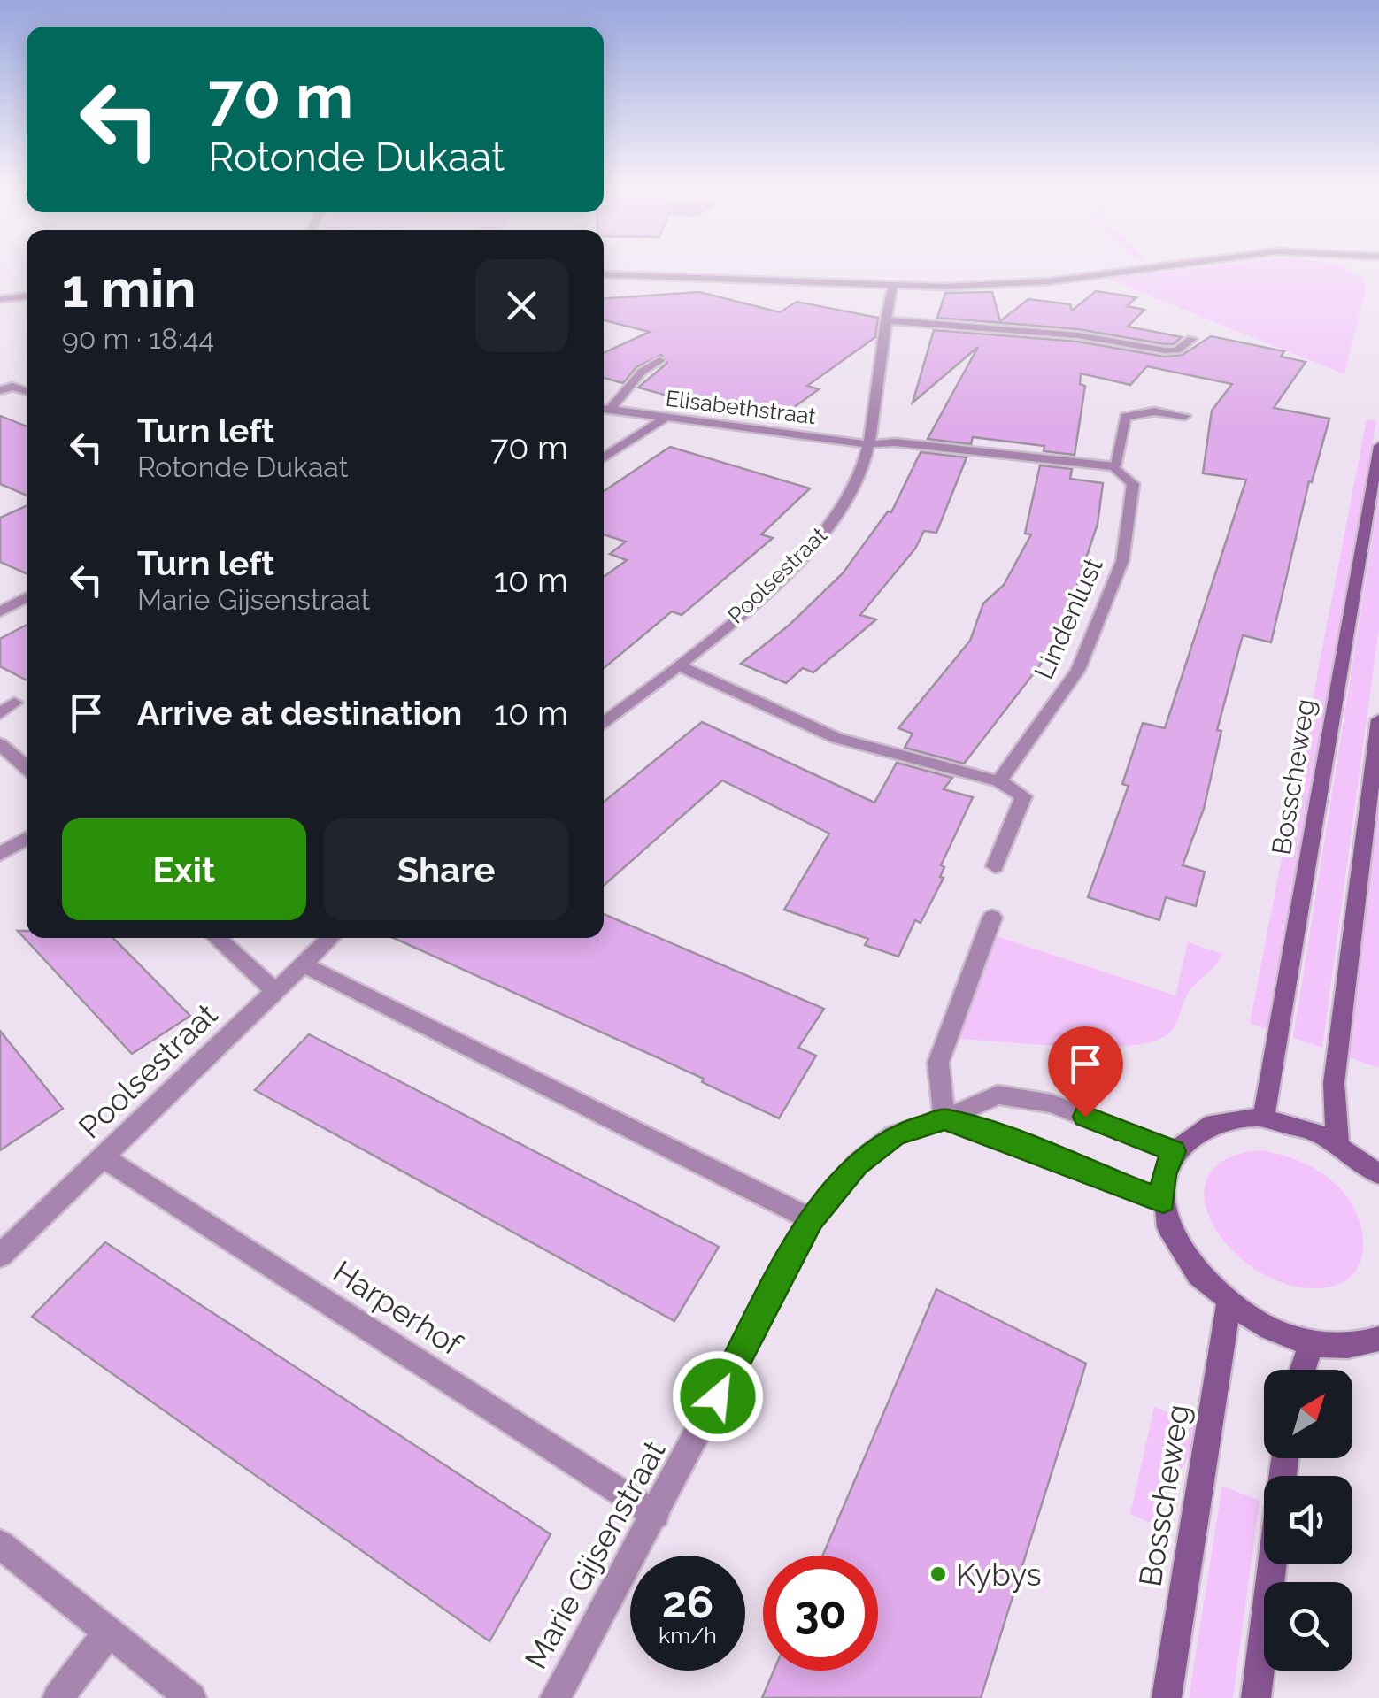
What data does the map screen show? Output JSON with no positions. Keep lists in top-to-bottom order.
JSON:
{
  "streets": {
    "main road": ["Bosscheweg"],
    "street": [
      "Elisabethstraat",
      "Poolsestraat",
      "Lindenlust",
      "Harperhof",
      "Marie Gijsenstraat"
    ]
  },
  "crossings": [
    ["Elisabethstraat", "Poolsestraat"],
    ["Poolsestraat", "Harperhof"],
    ["Harperhof", "Marie Gijsenstraat"]
  ],
  "places": ["Kybys"],
  "north": "top right",
  "page": {
    "turn": ["70 m", "Rotonde Dukaat"],
    "heading": ["1 min", "90 m · 18:44"],
    "list": [
      {
        "name": "Turn left",
        "note": "Rotonde Dukaat",
        "value": "70 m"
      },
      {
        "name": "Turn left",
        "note": "Marie Gijsenstraat",
        "value": "10 m"
      },
      {
        "name": "Arrive at destination",
        "value": "10 m"
      }
    ],
    "buttons": ["Exit", "Share"],
    "speed": "26 km/h",
    "limit": "30"
  }
}
